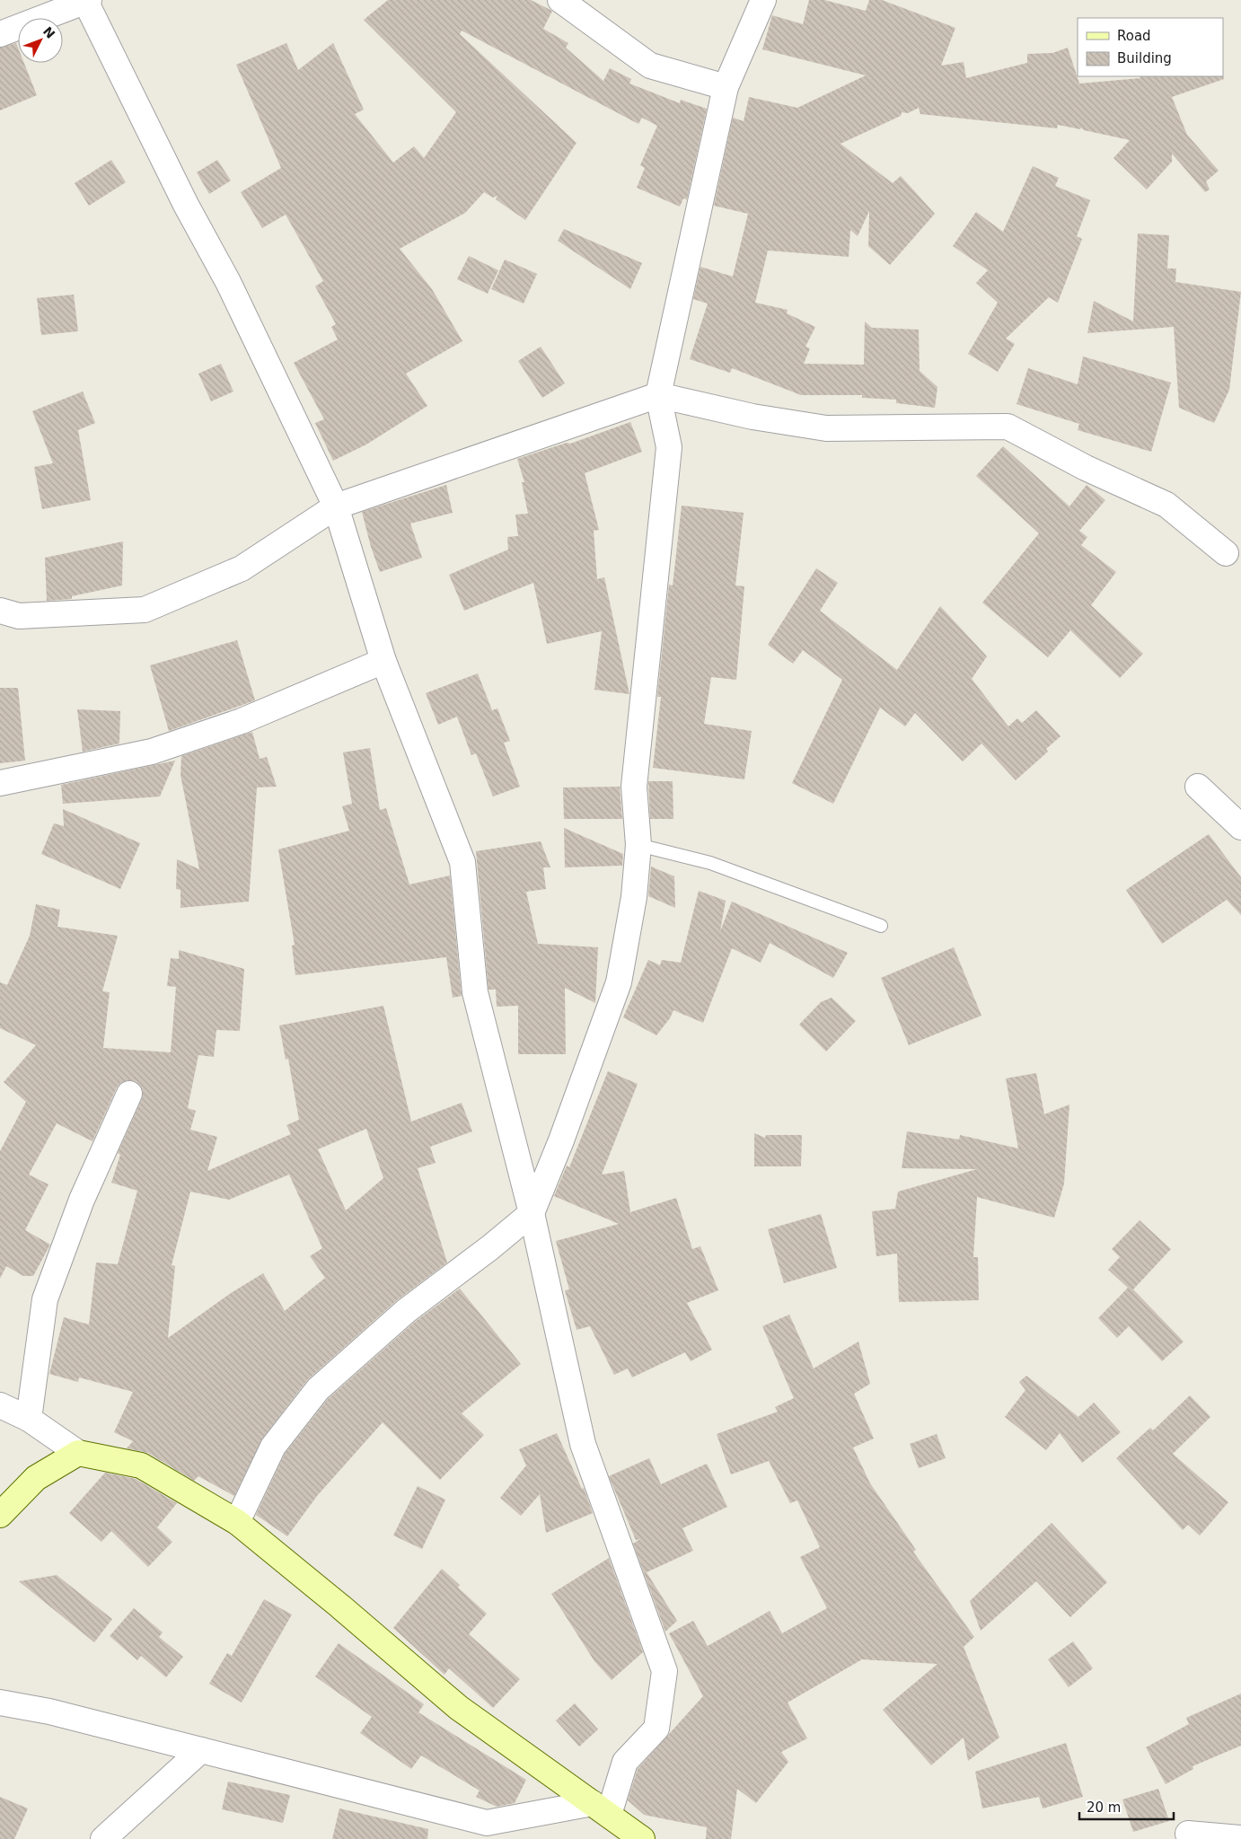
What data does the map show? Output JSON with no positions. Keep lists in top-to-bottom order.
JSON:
{
  "legend": ["Road", "Building"],
  "scale_bar": "20 m",
  "north": "top right"
}
